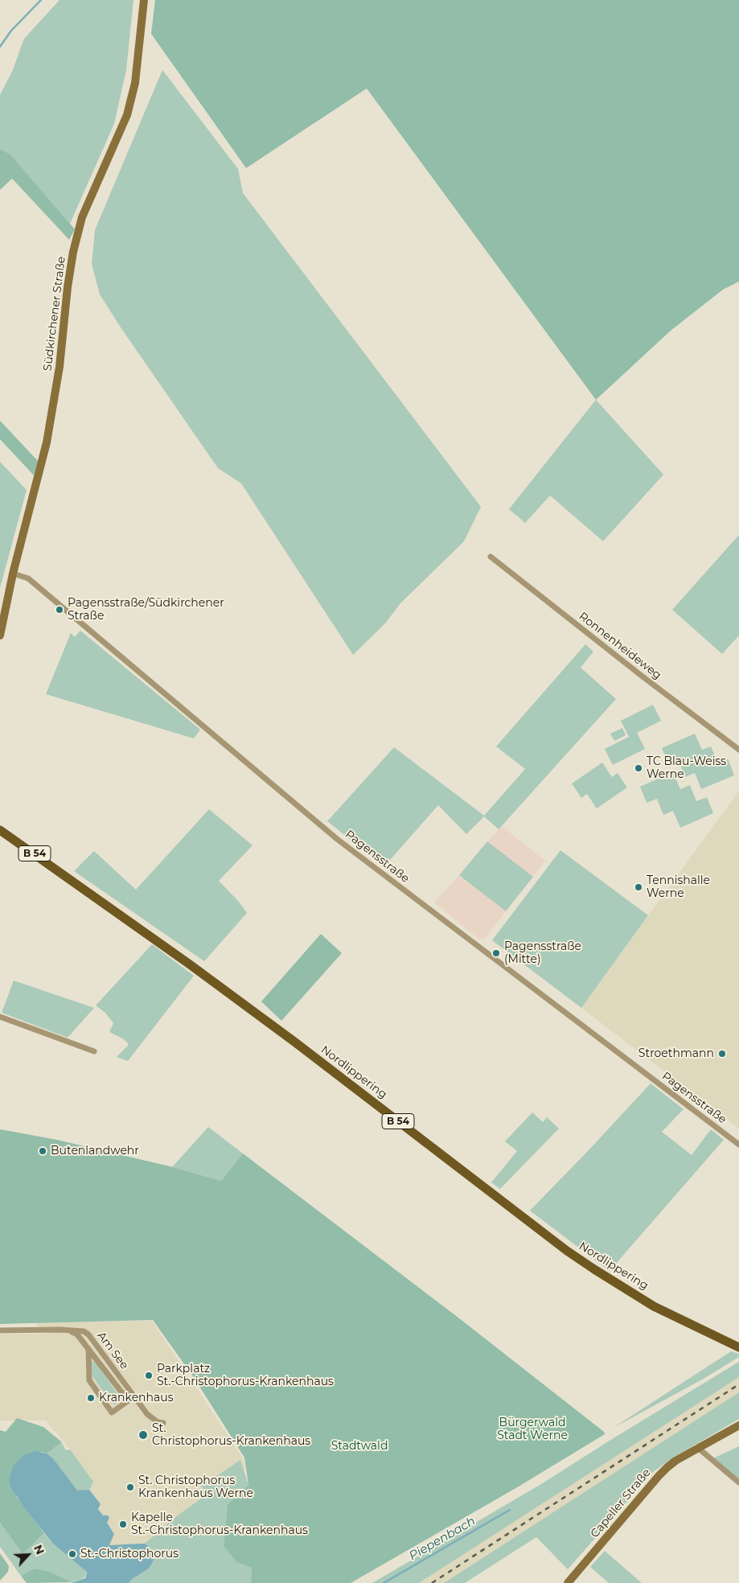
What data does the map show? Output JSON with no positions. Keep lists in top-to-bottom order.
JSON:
{
  "streets": {
    "main road": ["B 54", "Nordlippering"],
    "street": [
      "Südkirchener Straße",
      "Ronnenheideweg",
      "Pagensstraße",
      "Am See",
      "Capeller Straße"
    ]
  },
  "crossings": [
    ["Südkirchener Straße", "Pagensstraße"]
  ],
  "water": ["Piepenbach"],
  "parks": ["Bürgerwald Stadt Werne", "Stadtwald"],
  "places": [
    "Pagensstraße/Südkirchener Straße",
    "TC Blau-Weiss Werne",
    "Tennishalle Werne",
    "Pagensstraße (Mitte)",
    "Stroethmann",
    "Butenlandwehr",
    "Parkplatz St.-Christophorus-Krankenhaus",
    "Krankenhaus",
    "St. Christophorus-Krankenhaus",
    "St. Christophorus Krankenhaus Werne",
    "Kapelle St.-Christophorus-Krankenhaus",
    "St.-Christophorus"
  ],
  "north": "top right"
}
